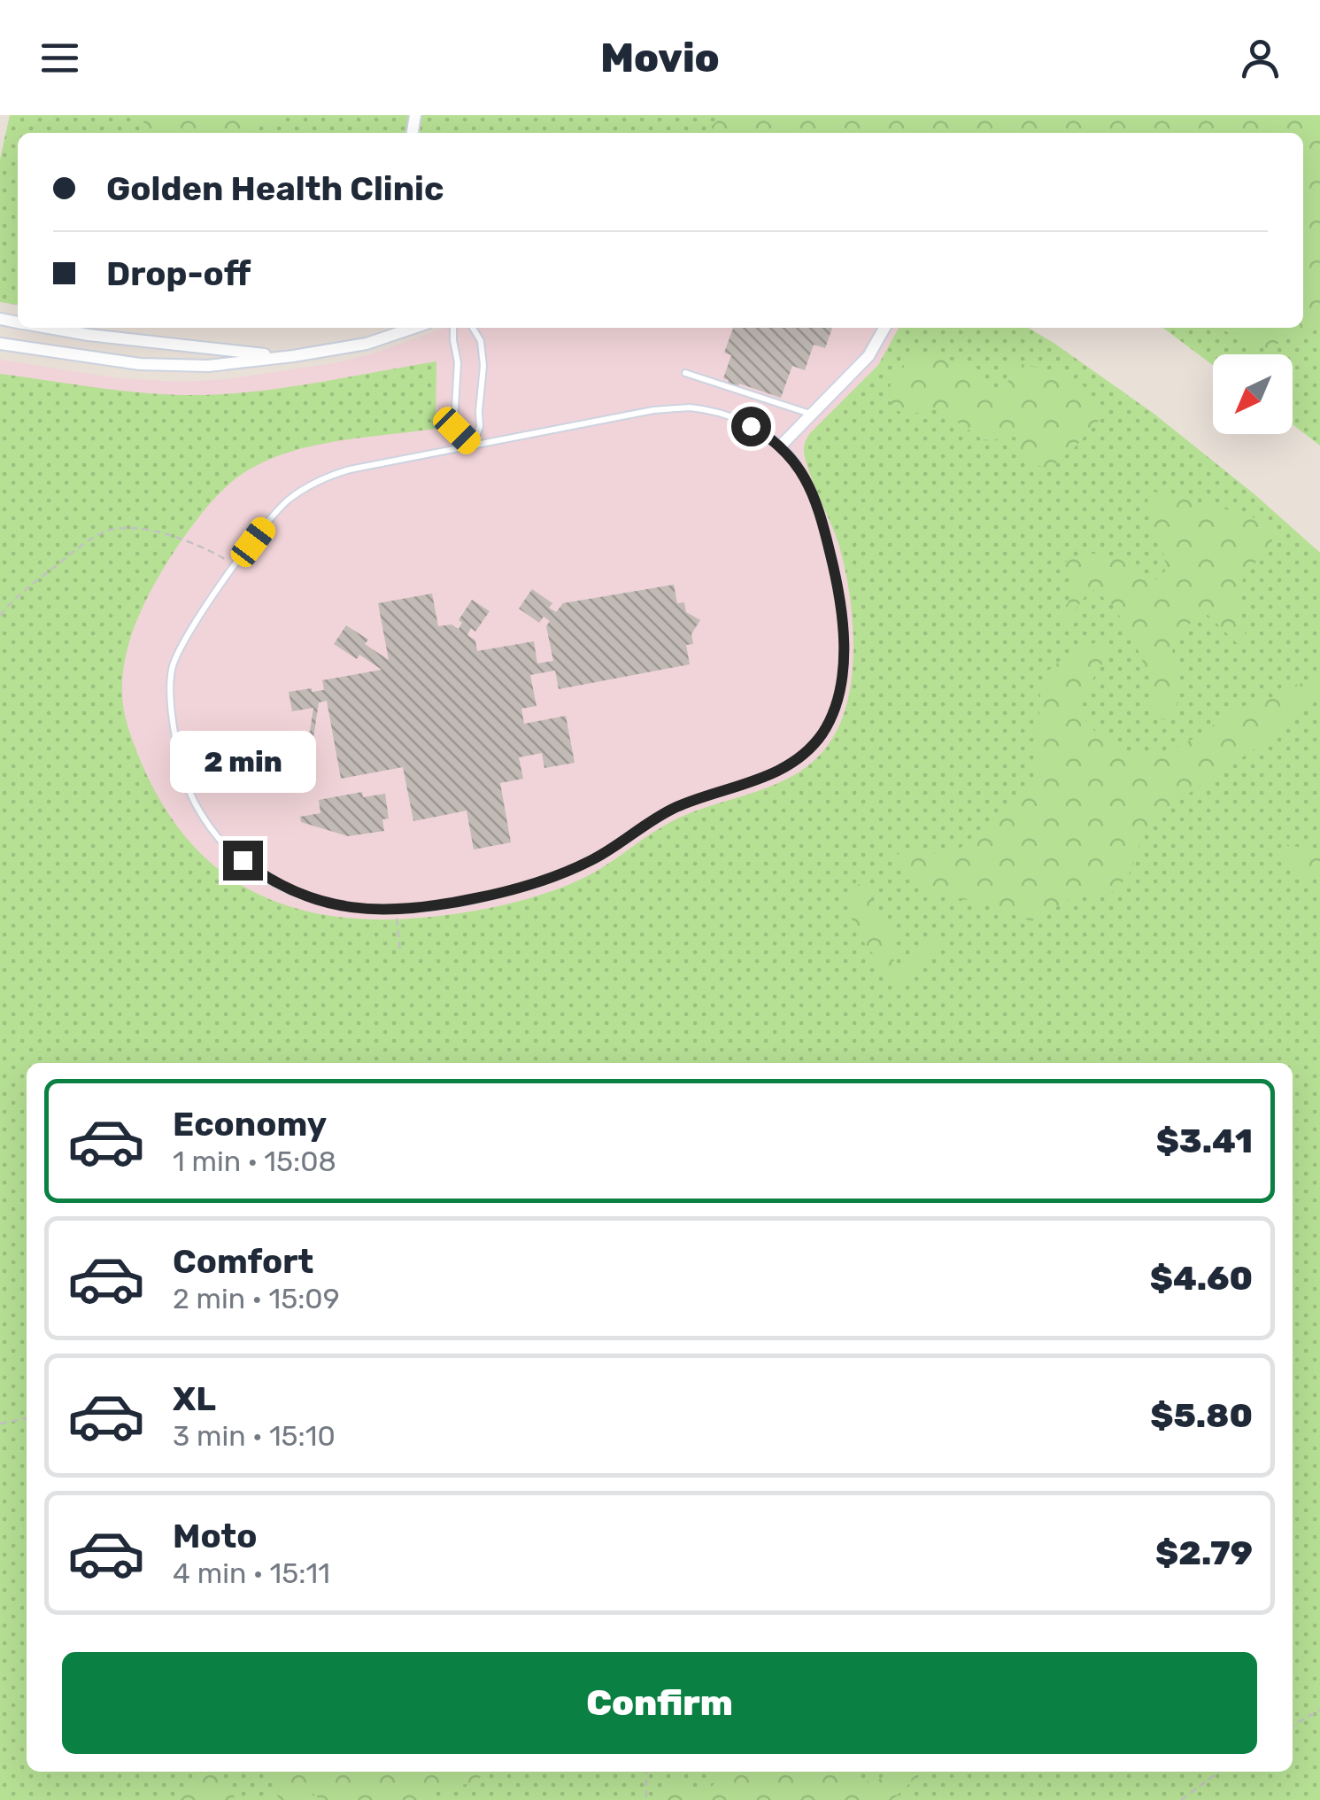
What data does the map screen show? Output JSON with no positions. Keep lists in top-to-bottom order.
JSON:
{
  "north": "bottom left",
  "page": {
    "header": "Movio",
    "banner": ["Golden Health Clinic", "Drop-off"],
    "bubble": "2 min",
    "list": [
      {
        "name": "Economy",
        "note": "1 min · 15:08",
        "value": "$3.41"
      },
      {
        "name": "Comfort",
        "note": "2 min · 15:09",
        "value": "$4.60"
      },
      {
        "name": "XL",
        "note": "3 min · 15:10",
        "value": "$5.80"
      },
      {
        "name": "Moto",
        "note": "4 min · 15:11",
        "value": "$2.79"
      }
    ],
    "buttons": "Confirm"
  }
}
